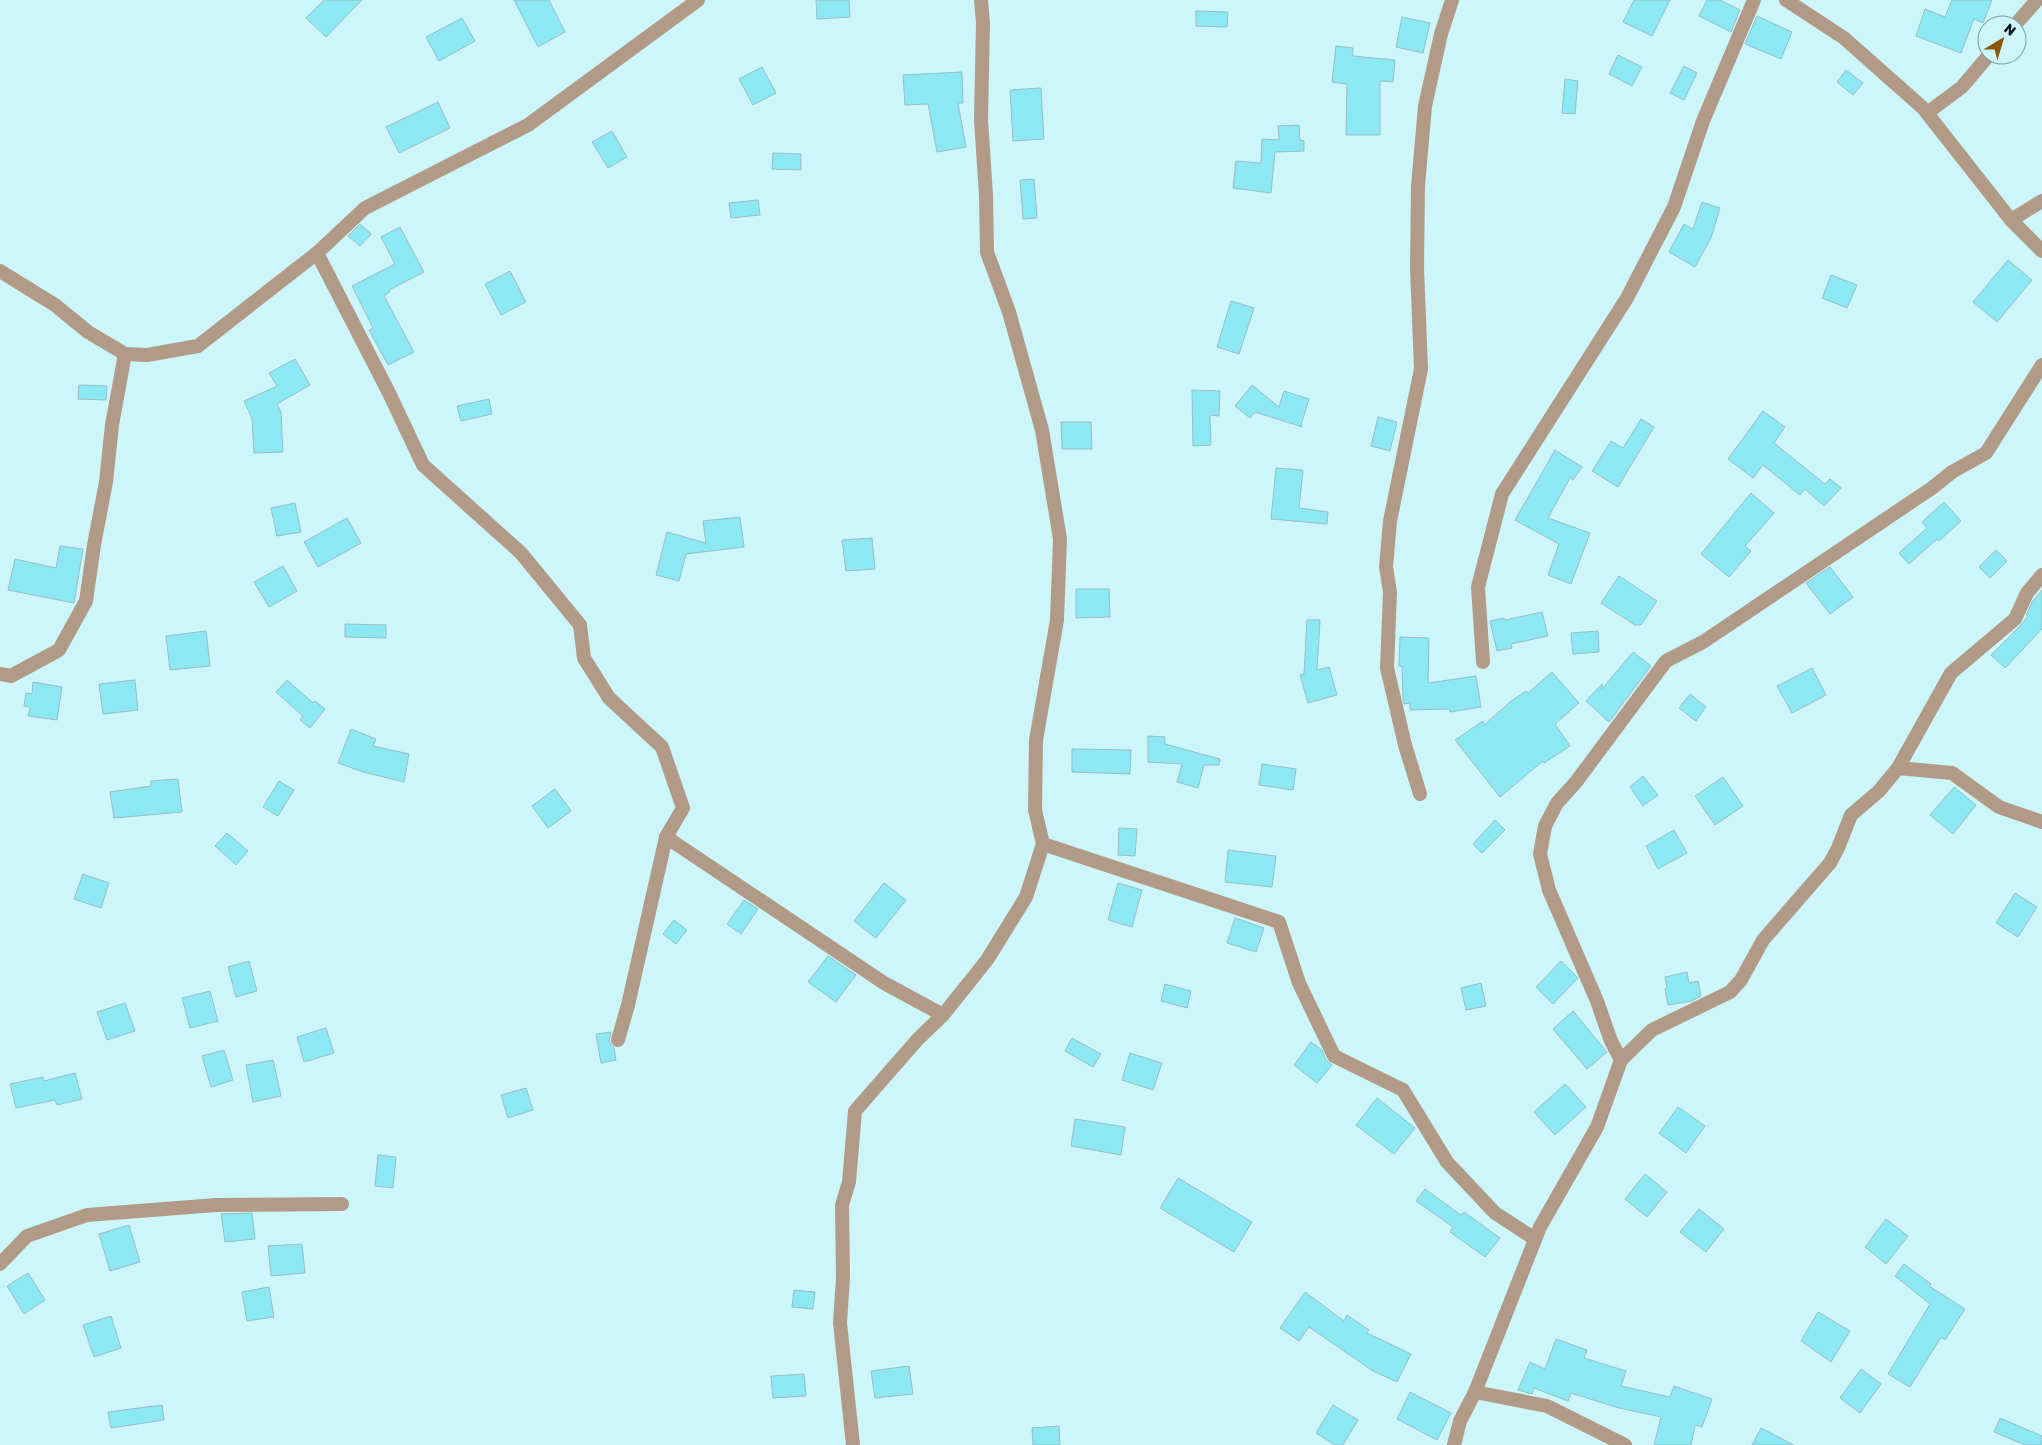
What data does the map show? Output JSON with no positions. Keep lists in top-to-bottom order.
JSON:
{
  "north": "top right"
}
